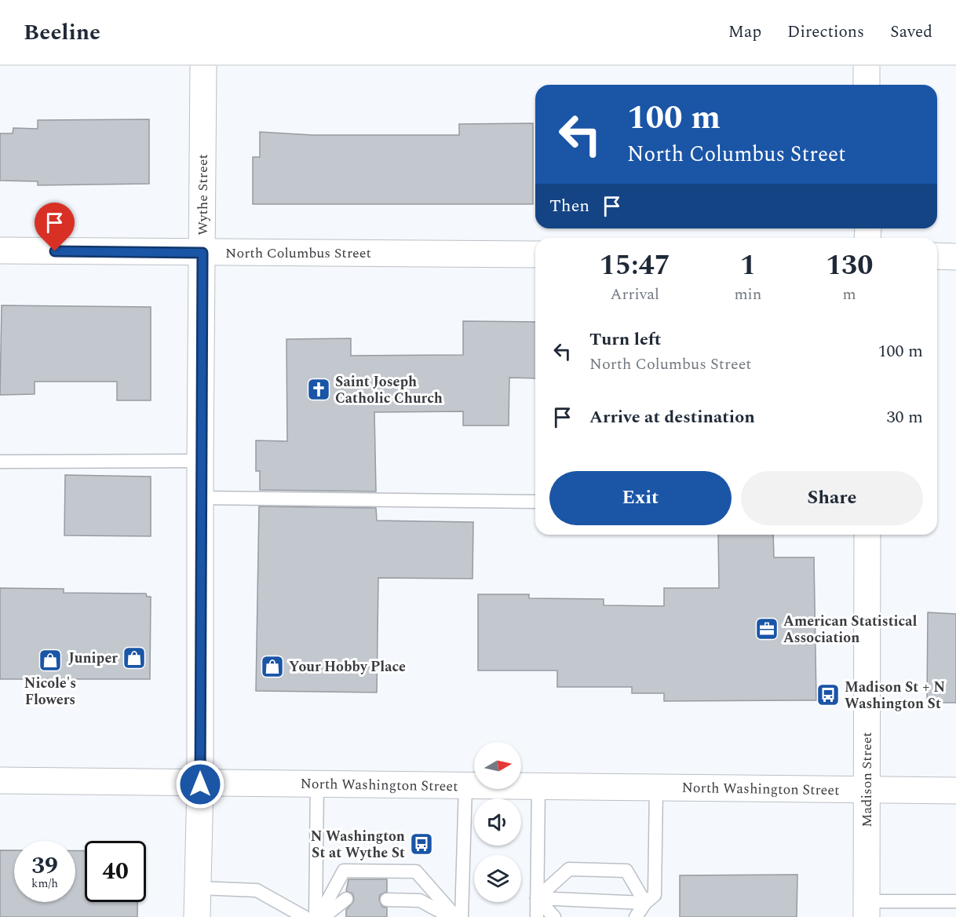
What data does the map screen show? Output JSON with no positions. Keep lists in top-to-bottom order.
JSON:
{
  "streets": {
    "street": [
      "Wythe Street",
      "North Columbus Street",
      "Madison Street",
      "North Washington Street"
    ]
  },
  "crossings": [
    ["Wythe Street", "North Columbus Street"],
    ["Wythe Street", "North Washington Street"],
    ["Madison Street", "North Washington Street"]
  ],
  "places": {
    "church": ["Saint Joseph Catholic Church"],
    "office": ["American Statistical Association"],
    "shop": ["Juniper", "Nicole's Flowers", "Your Hobby Place"],
    "bus stop": ["Madison St + N Washington St", "N Washington St at Wythe St"]
  },
  "north": "right",
  "page": {
    "header": "Beeline",
    "nav": ["Map", "Directions", "Saved"],
    "turn": ["100 m", "North Columbus Street"],
    "then": "Then",
    "eta": [
      "15:47",
      "Arrival",
      "1",
      "min",
      "130",
      "m"
    ],
    "list": [
      {
        "name": "Turn left",
        "note": "North Columbus Street",
        "value": "100 m"
      },
      {
        "name": "Arrive at destination",
        "value": "30 m"
      }
    ],
    "buttons": ["Exit", "Share"],
    "speed": "39 km/h",
    "limit": "40"
  }
}
